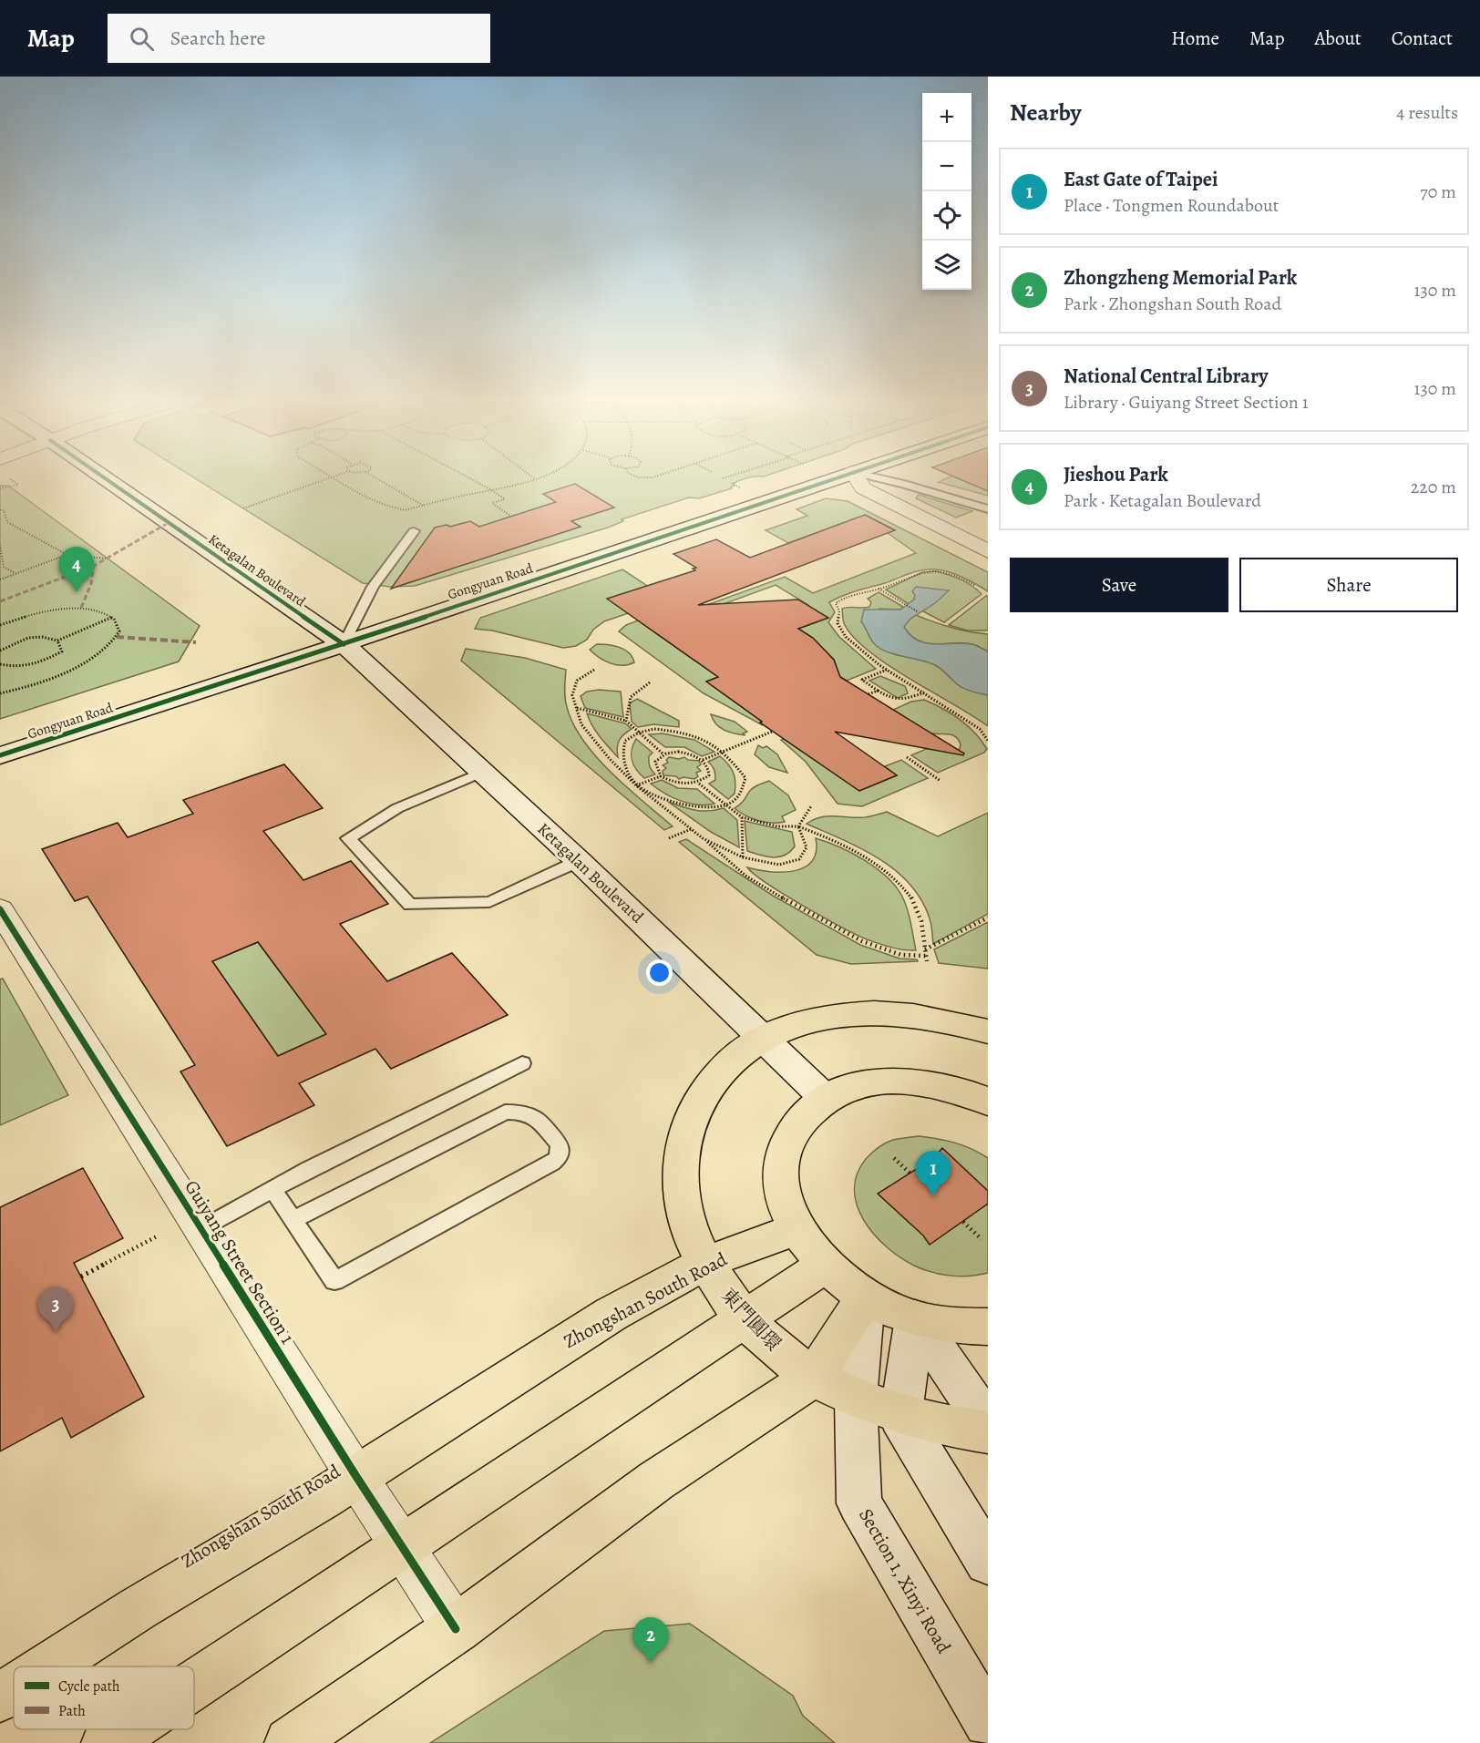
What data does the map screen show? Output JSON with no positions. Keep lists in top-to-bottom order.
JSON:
{
  "streets": {
    "main road": ["Zhongshan South Road", "東門圓環"],
    "street": [
      "Ketagalan Boulevard",
      "Gongyuan Road",
      "Guiyang Street Section 1",
      "Section 1, Xinyi Road"
    ]
  },
  "crossings": [
    ["Ketagalan Boulevard", "Gongyuan Road"],
    ["Ketagalan Boulevard", "東門圓環"],
    ["Guiyang Street Section 1", "Zhongshan South Road"],
    ["Zhongshan South Road", "東門圓環"],
    ["東門圓環", "Section 1, Xinyi Road"]
  ],
  "legend": ["Cycle path", "Path"],
  "page": {
    "header": "Map",
    "search": "Search here",
    "nav": [
      "Home",
      "Map",
      "About",
      "Contact"
    ],
    "heading": ["Nearby", "4 results"],
    "map_buttons": ["+", "−"],
    "list": [
      {
        "mark": "1",
        "name": "East Gate of Taipei",
        "note": "Place · Tongmen Roundabout",
        "value": "70 m"
      },
      {
        "mark": "2",
        "name": "Zhongzheng Memorial Park",
        "note": "Park · Zhongshan South Road",
        "value": "130 m"
      },
      {
        "mark": "3",
        "name": "National Central Library",
        "note": "Library · Guiyang Street Section 1",
        "value": "130 m"
      },
      {
        "mark": "4",
        "name": "Jieshou Park",
        "note": "Park · Ketagalan Boulevard",
        "value": "220 m"
      }
    ],
    "buttons": ["Save", "Share"],
    "pins": [
      "4",
      "1",
      "3",
      "2"
    ]
  }
}
